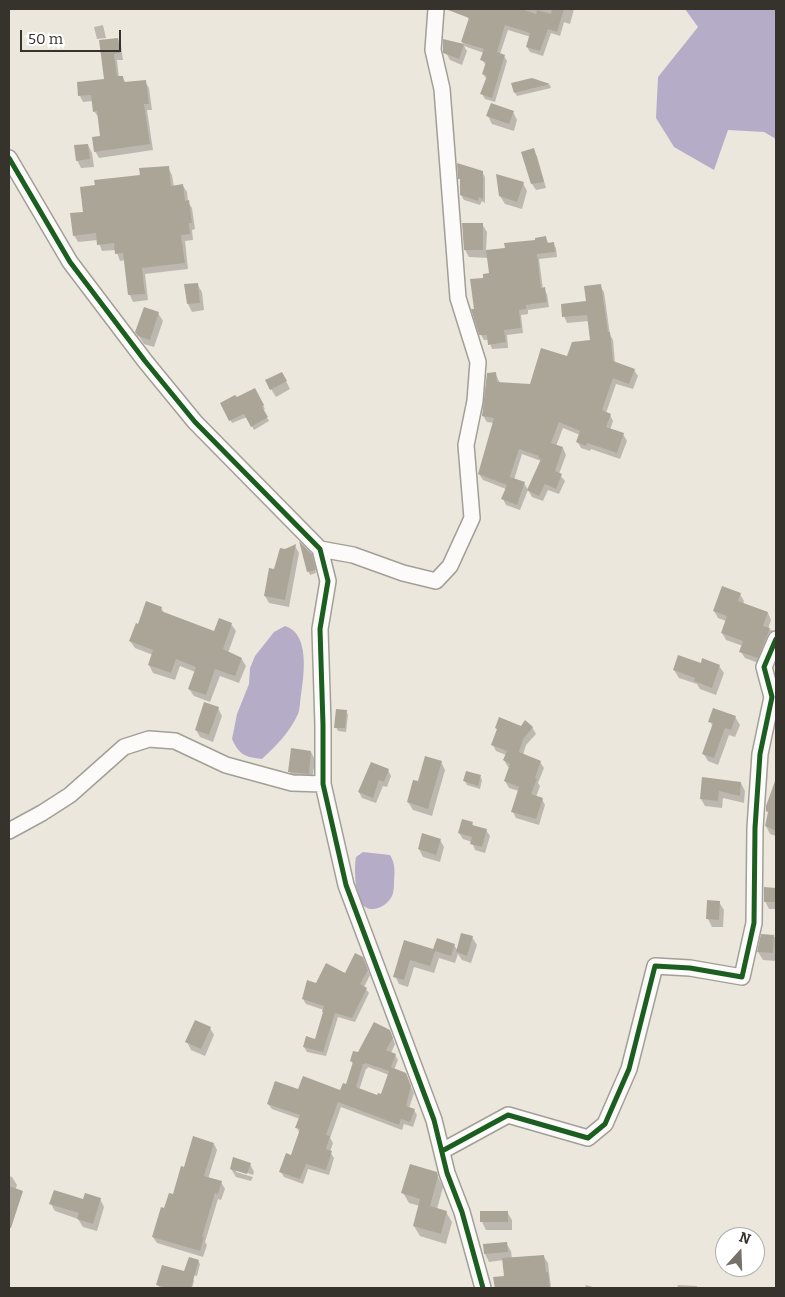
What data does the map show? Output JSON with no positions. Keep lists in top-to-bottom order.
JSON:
{
  "scale_bar": "50 m",
  "north": "top"
}
